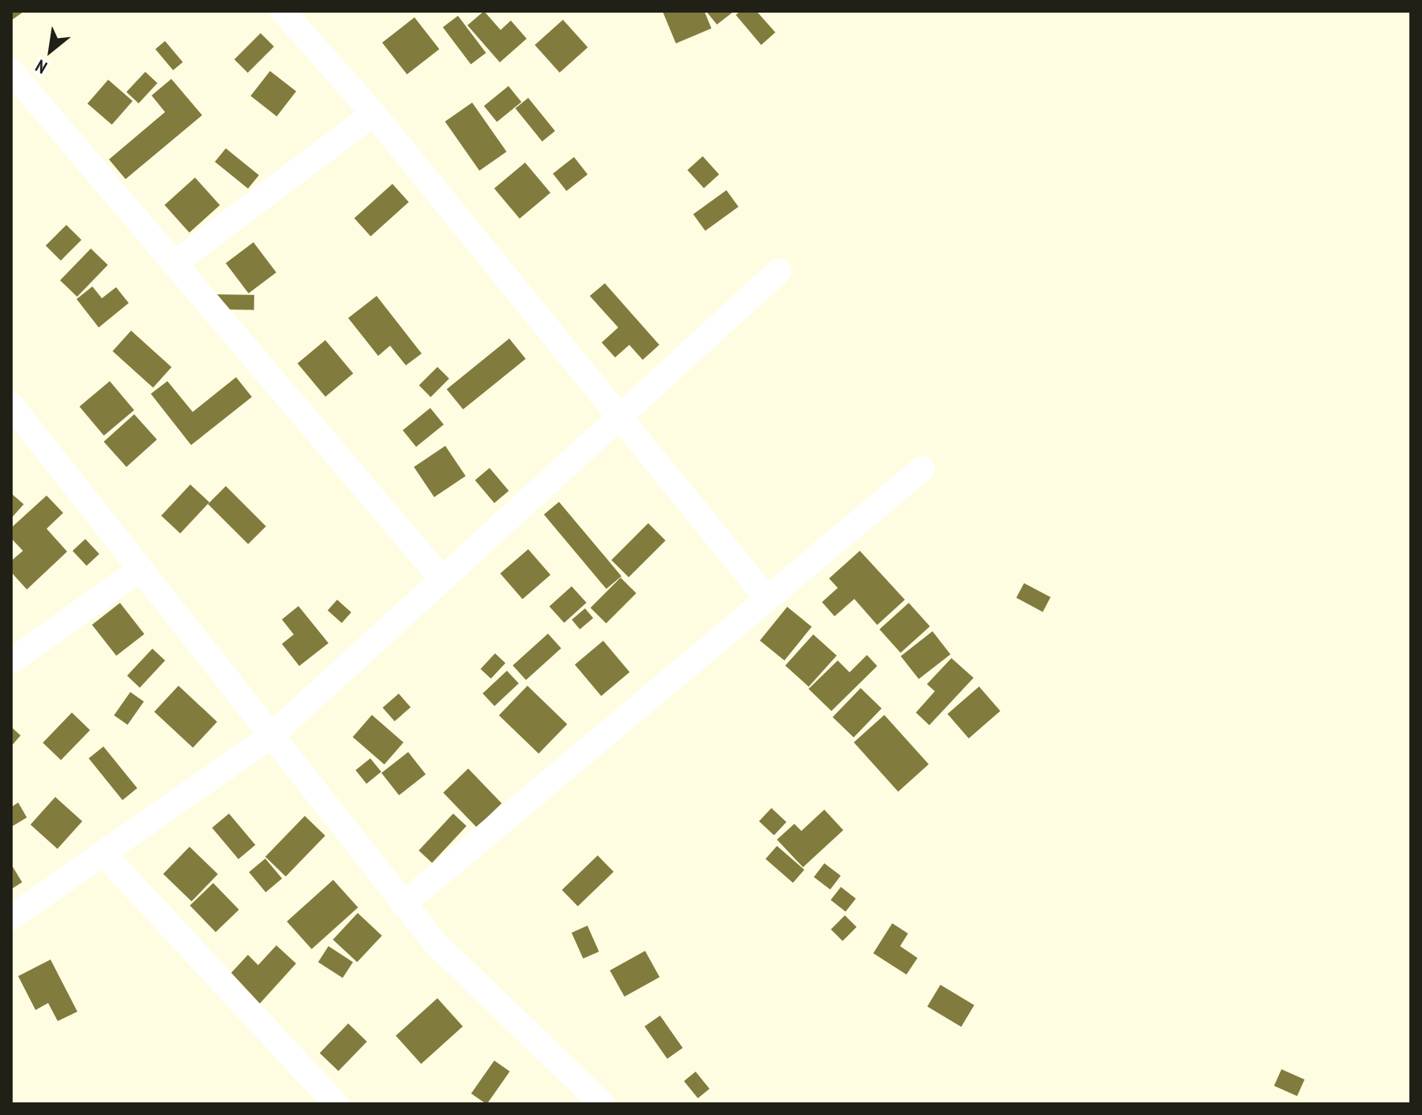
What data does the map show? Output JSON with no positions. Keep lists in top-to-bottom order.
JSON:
{
  "north": "bottom left"
}
